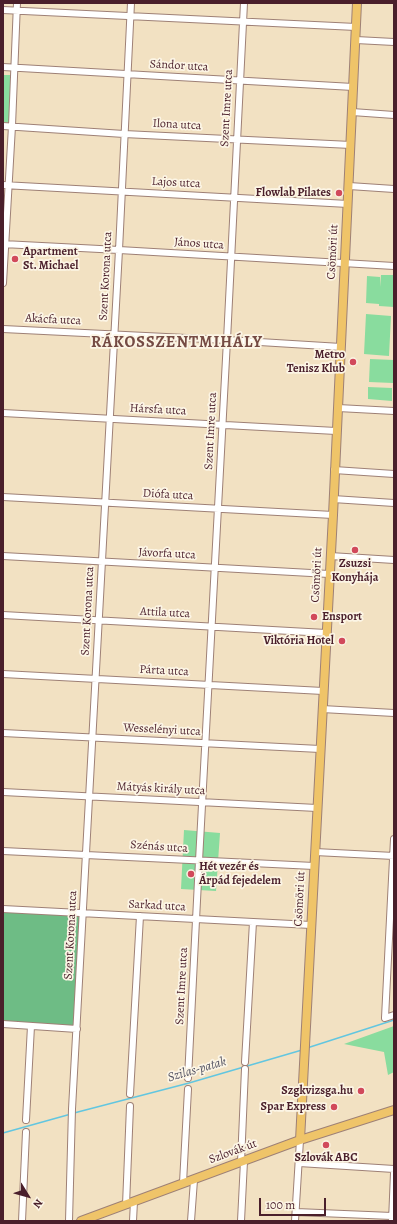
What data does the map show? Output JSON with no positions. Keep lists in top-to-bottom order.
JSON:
{
  "streets": {
    "main road": ["Csömöri út", "Szlovák út"],
    "street": [
      "Sándor utca",
      "Szent Imre utca",
      "Ilona utca",
      "Lajos utca",
      "János utca",
      "Szent Korona utca",
      "Akácfa utca",
      "Hársfa utca",
      "Diófa utca",
      "Jávorfa utca",
      "Attila utca",
      "Párta utca",
      "Wesselényi utca",
      "Mátyás király utca",
      "Szénás utca",
      "Sarkad utca"
    ]
  },
  "crossings": [
    ["Sándor utca", "Szent Imre utca"],
    ["Sándor utca", "Csömöri út"],
    ["Sándor utca", "Szent Korona utca"],
    ["Szent Imre utca", "Ilona utca"],
    ["Szent Imre utca", "Lajos utca"],
    ["Szent Imre utca", "János utca"],
    ["Szent Imre utca", "Akácfa utca"],
    ["Szent Imre utca", "Hársfa utca"],
    ["Szent Imre utca", "Diófa utca"],
    ["Szent Imre utca", "Jávorfa utca"],
    ["Szent Imre utca", "Attila utca"],
    ["Szent Imre utca", "Párta utca"],
    ["Szent Imre utca", "Wesselényi utca"],
    ["Szent Imre utca", "Mátyás király utca"],
    ["Szent Imre utca", "Szénás utca"],
    ["Szent Imre utca", "Sarkad utca"],
    ["Ilona utca", "Csömöri út"],
    ["Ilona utca", "Szent Korona utca"],
    ["Lajos utca", "Csömöri út"],
    ["Lajos utca", "Szent Korona utca"],
    ["János utca", "Csömöri út"],
    ["János utca", "Szent Korona utca"],
    ["Csömöri út", "Akácfa utca"],
    ["Csömöri út", "Hársfa utca"],
    ["Csömöri út", "Diófa utca"],
    ["Csömöri út", "Jávorfa utca"],
    ["Csömöri út", "Attila utca"],
    ["Csömöri út", "Párta utca"],
    ["Csömöri út", "Wesselényi utca"],
    ["Csömöri út", "Mátyás király utca"],
    ["Csömöri út", "Szénás utca"],
    ["Csömöri út", "Sarkad utca"],
    ["Csömöri út", "Szlovák út"],
    ["Szent Korona utca", "Akácfa utca"],
    ["Szent Korona utca", "Hársfa utca"],
    ["Szent Korona utca", "Diófa utca"],
    ["Szent Korona utca", "Jávorfa utca"],
    ["Szent Korona utca", "Attila utca"],
    ["Szent Korona utca", "Párta utca"],
    ["Szent Korona utca", "Wesselényi utca"],
    ["Szent Korona utca", "Mátyás király utca"],
    ["Szent Korona utca", "Szénás utca"],
    ["Szent Korona utca", "Sarkad utca"]
  ],
  "districts": ["RÁKOSSZENTMIHÁLY"],
  "water": ["Szilas-patak"],
  "places": [
    "Flowlab Pilates",
    "Apartment St. Michael",
    "Metro Tenisz Klub",
    "Zsuzsi Konyhája",
    "Ensport",
    "Viktória Hotel",
    "Hét vezér és Árpád fejedelem",
    "Szgkvizsga.hu",
    "Spar Express",
    "Szlovák ABC"
  ],
  "scale_bar": "100 m",
  "north": "bottom right"
}
